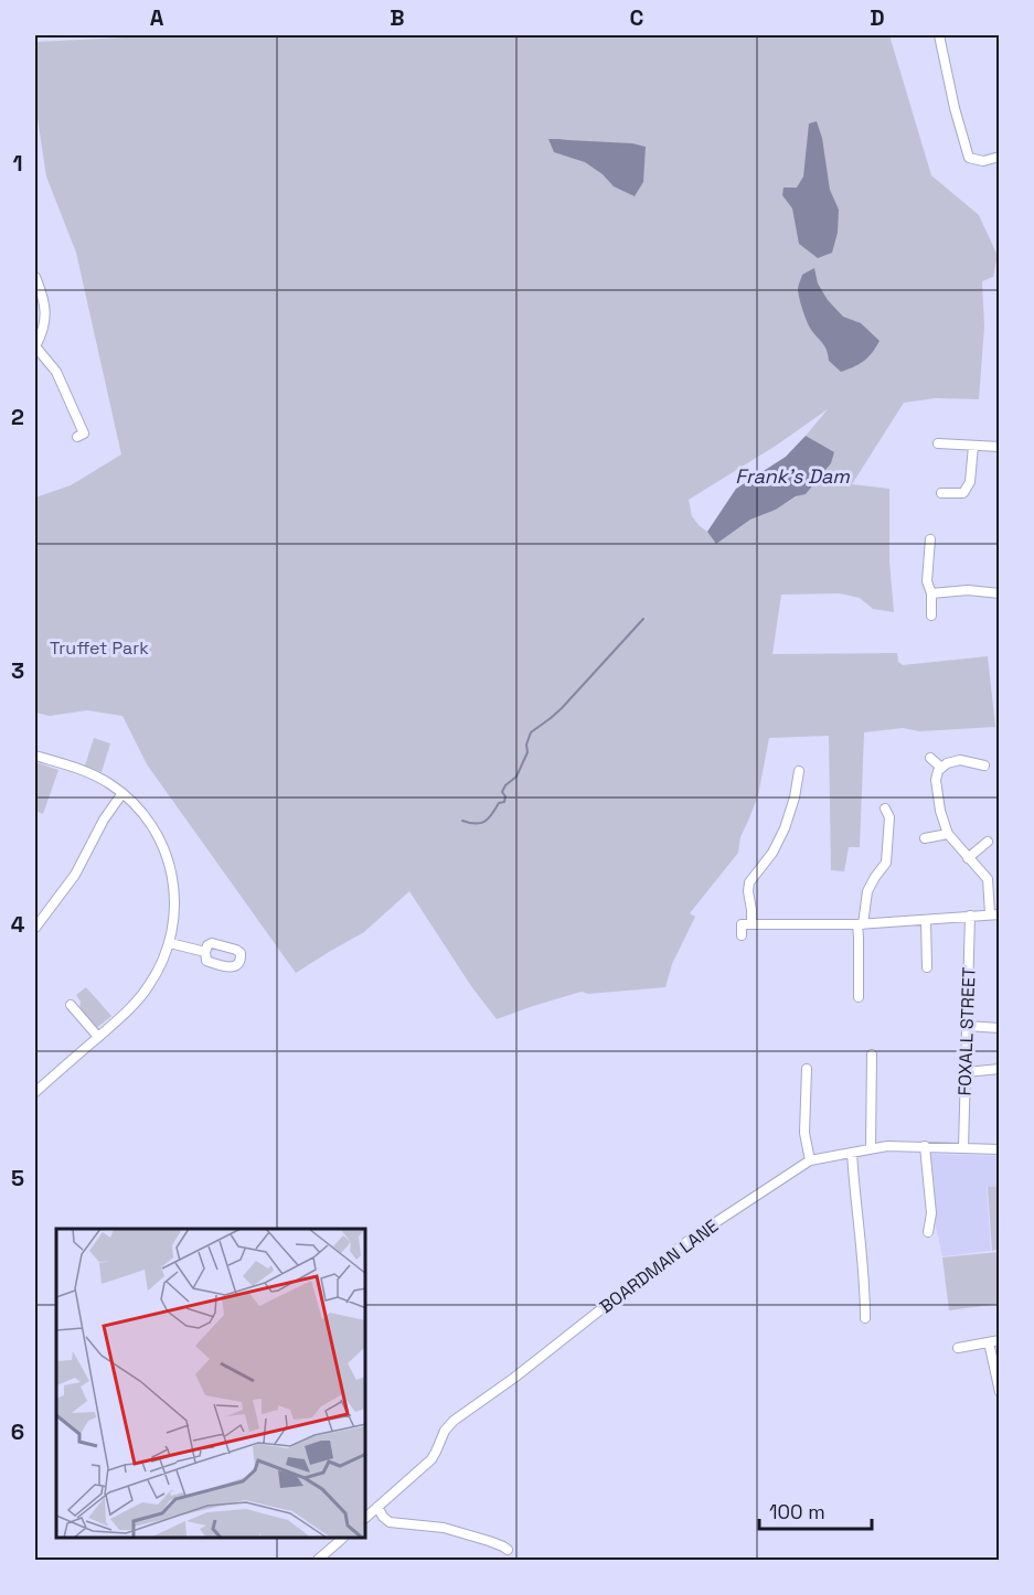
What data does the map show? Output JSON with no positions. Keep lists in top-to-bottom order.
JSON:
{
  "streets": {
    "street": ["FOXALL STREET", "BOARDMAN LANE"]
  },
  "crossings": [
    ["FOXALL STREET", "BOARDMAN LANE"]
  ],
  "water": ["Frank's Dam"],
  "parks": ["Truffet Park"],
  "scale_bar": "100 m",
  "grid": {
    "columns": [
      "A",
      "B",
      "C",
      "D"
    ],
    "rows": [
      "1",
      "2",
      "3",
      "4",
      "5",
      "6"
    ]
  }
}
